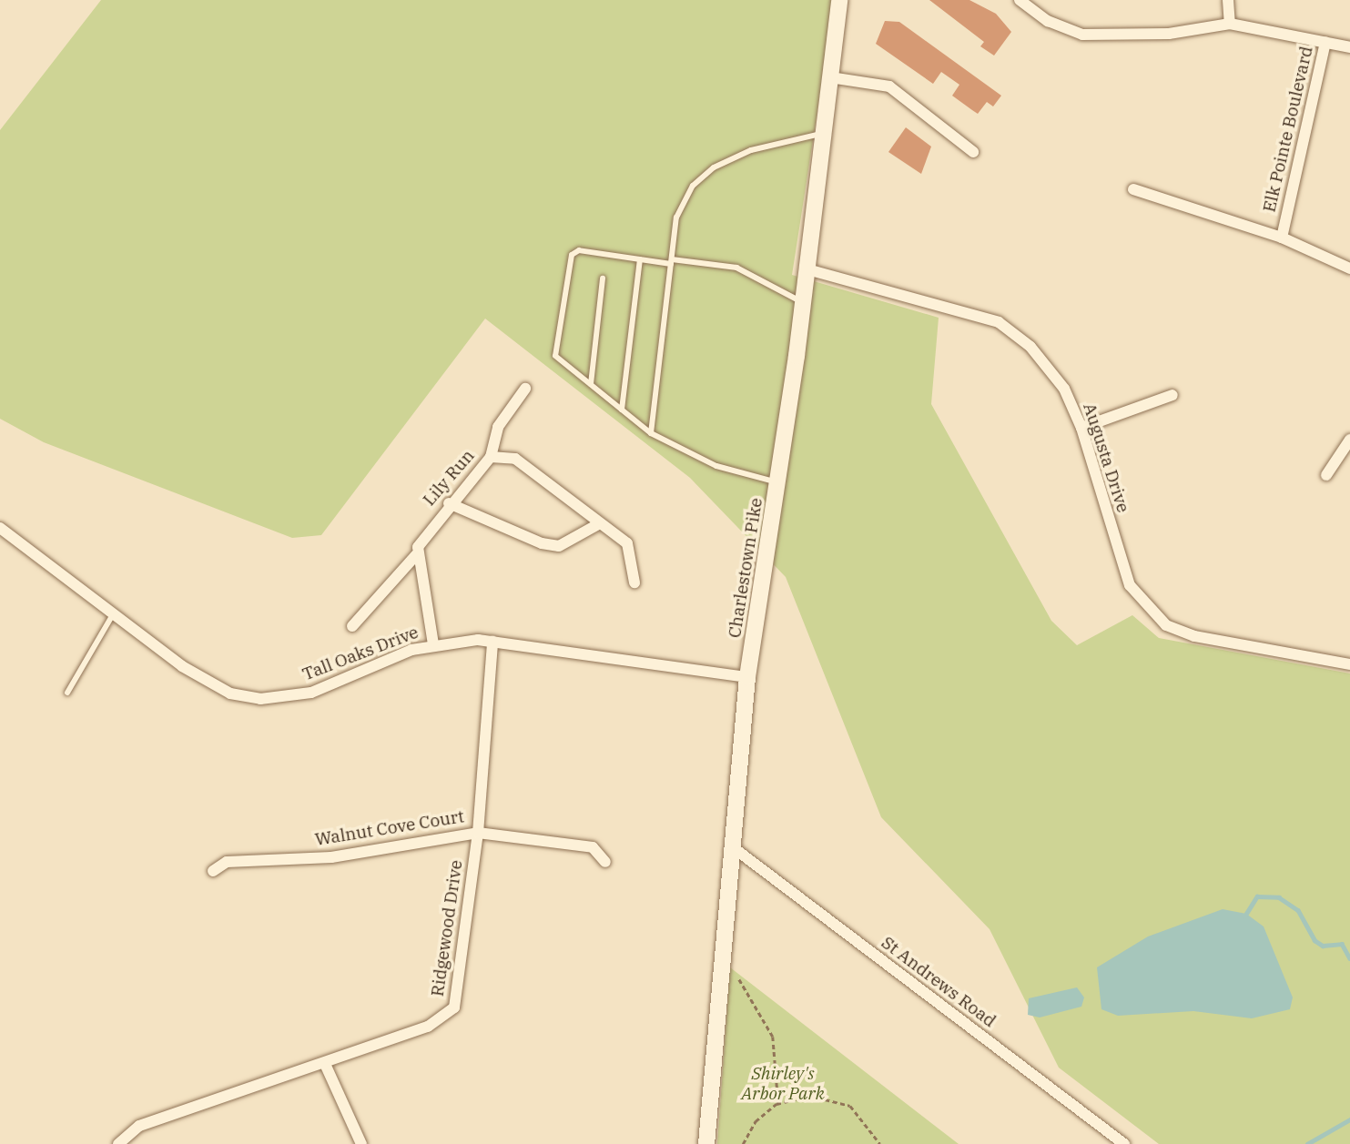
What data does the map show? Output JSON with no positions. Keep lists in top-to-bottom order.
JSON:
{
  "streets": {
    "street": [
      "Elk Pointe Boulevard",
      "Augusta Drive",
      "Lily Run",
      "Charlestown Pike",
      "Tall Oaks Drive",
      "Walnut Cove Court",
      "Ridgewood Drive",
      "St Andrews Road"
    ]
  },
  "crossings": [
    ["Augusta Drive", "Charlestown Pike"],
    ["Charlestown Pike", "Tall Oaks Drive"],
    ["Charlestown Pike", "St Andrews Road"],
    ["Tall Oaks Drive", "Ridgewood Drive"],
    ["Walnut Cove Court", "Ridgewood Drive"]
  ],
  "parks": ["Shirley's Arbor Park"]
}
